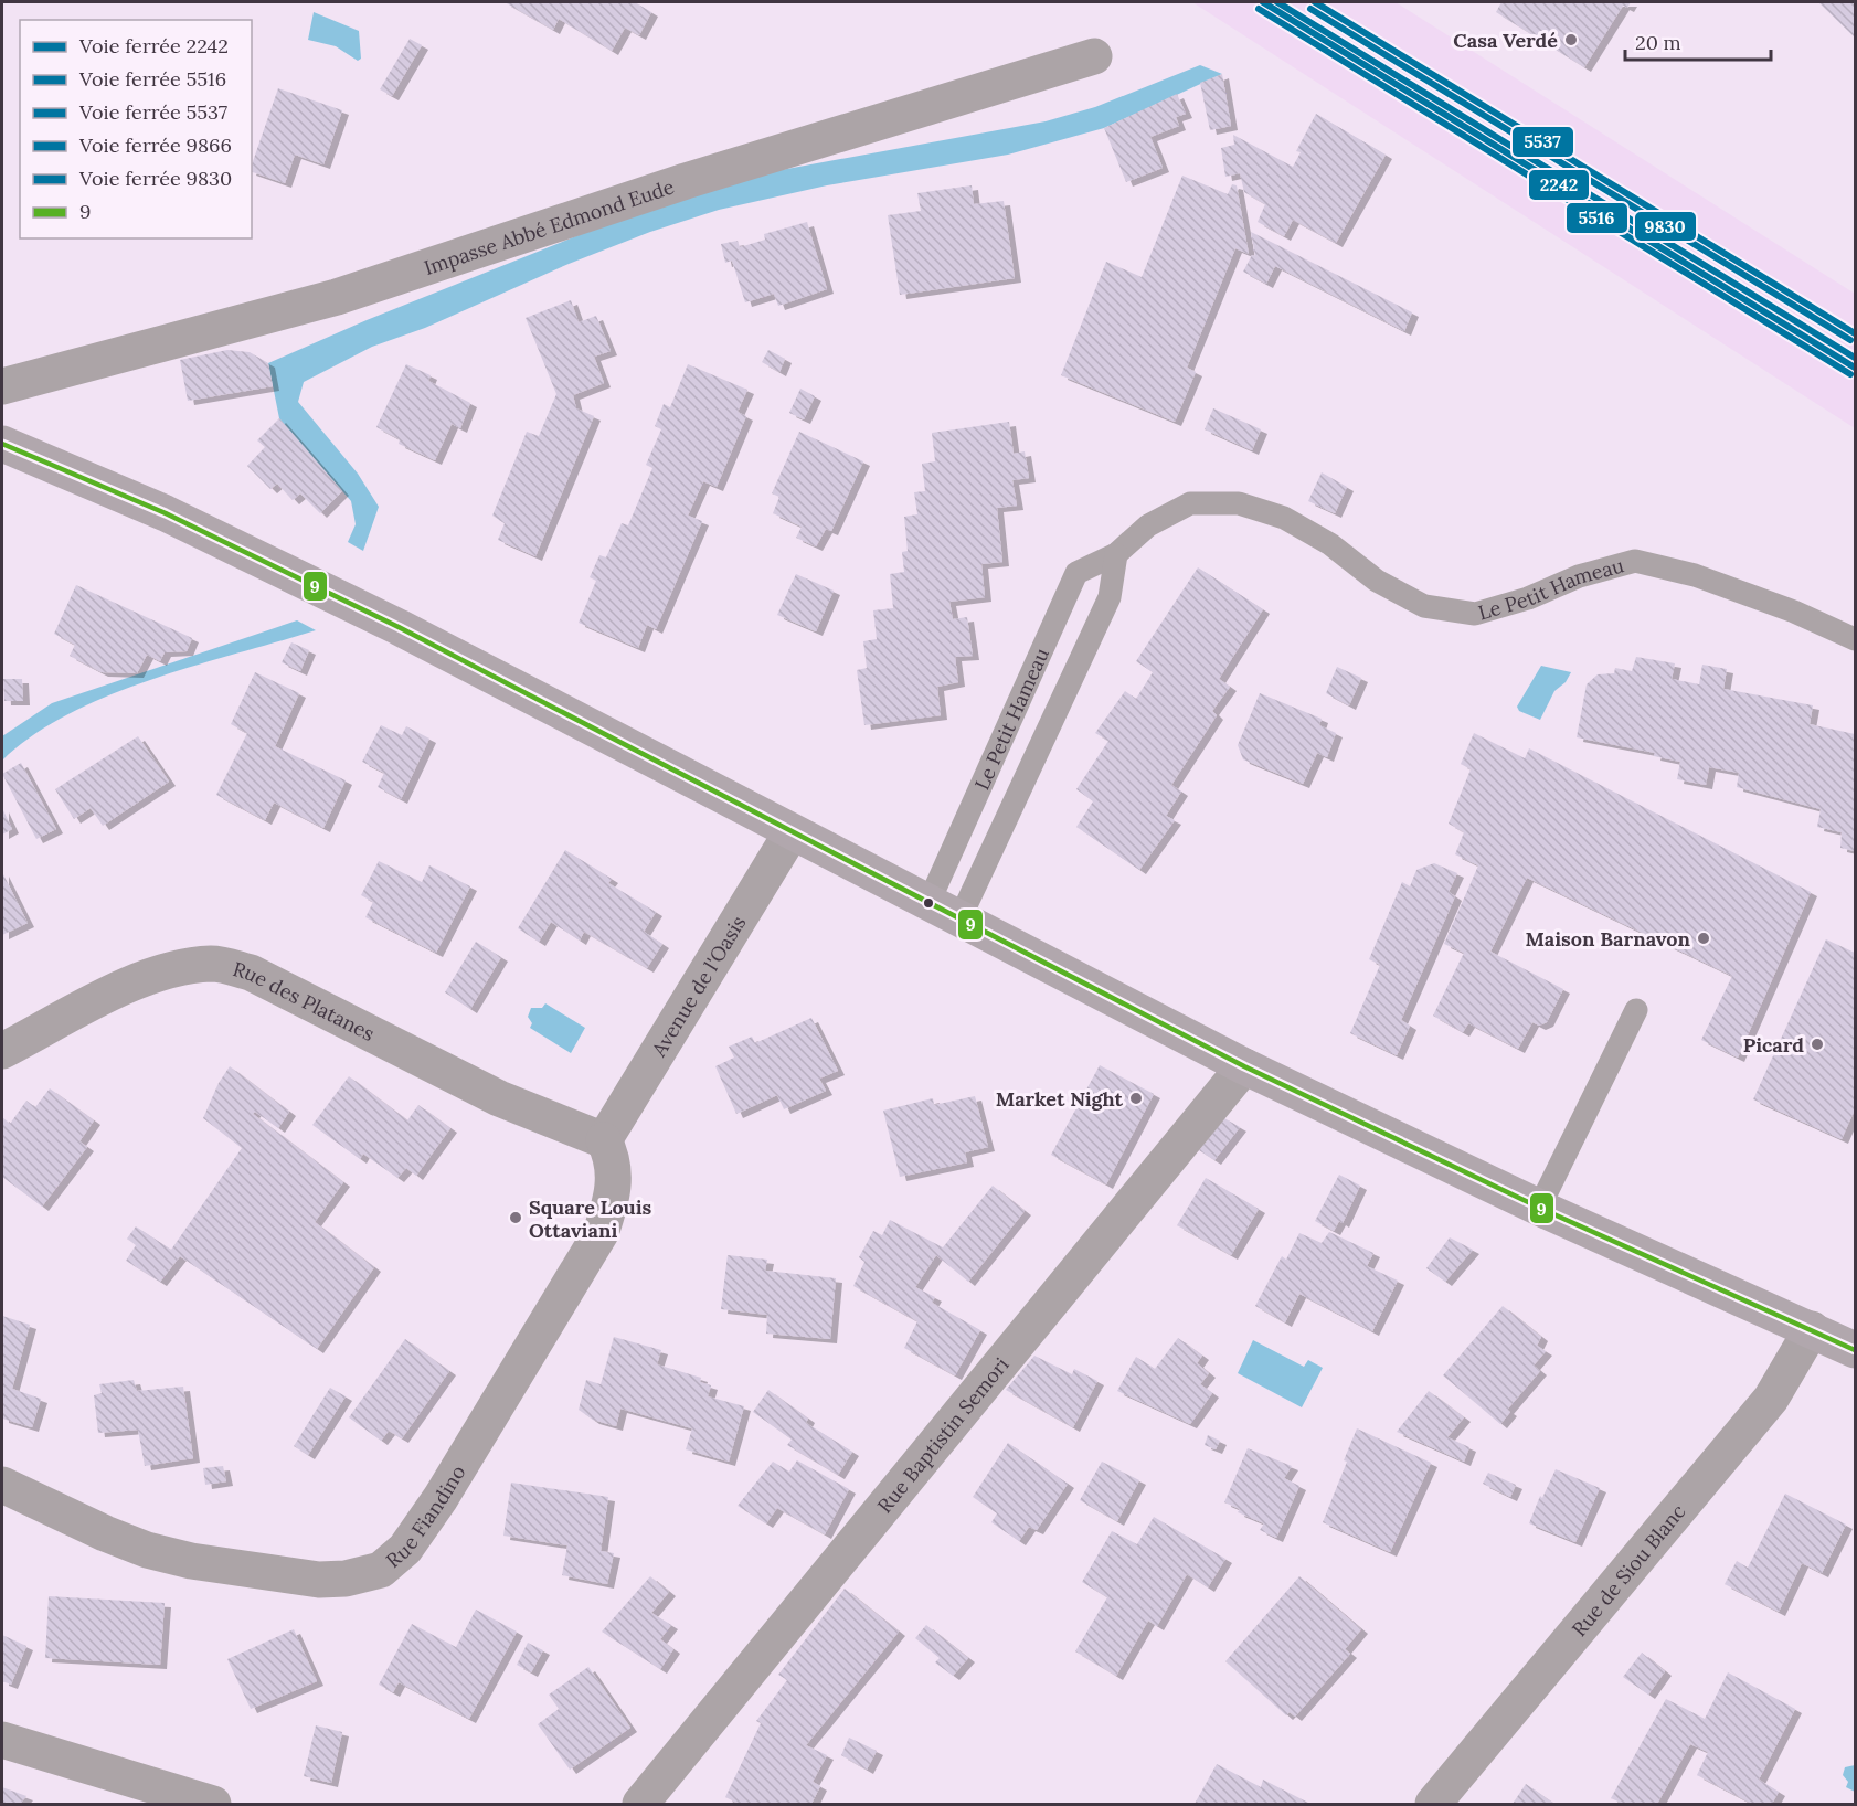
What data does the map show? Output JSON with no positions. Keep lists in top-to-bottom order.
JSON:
{
  "streets": {
    "street": [
      "Impasse Abbé Edmond Eude",
      "Avenue de l'Oasis",
      "Rue des Platanes",
      "Rue Baptistin Semori",
      "Rue Fiandino",
      "Rue de Siou Blanc"
    ],
    "lane": ["Le Petit Hameau"]
  },
  "crossings": [
    ["Avenue de l'Oasis", "Rue des Platanes"],
    ["Avenue de l'Oasis", "Rue Fiandino"],
    ["Rue des Platanes", "Rue Fiandino"]
  ],
  "places": [
    "Casa Verdé",
    "Maison Barnavon",
    "Picard",
    "Market Night",
    "Square Louis Ottaviani"
  ],
  "lines": [
    "rail line 2242",
    "rail line 5537",
    "rail line 9866",
    "rail line 5516",
    "rail line 9830",
    "transit line 9"
  ],
  "legend": [
    "Voie ferrée 2242",
    "Voie ferrée 5516",
    "Voie ferrée 5537",
    "Voie ferrée 9866",
    "Voie ferrée 9830",
    "9"
  ],
  "scale_bar": "20 m"
}
